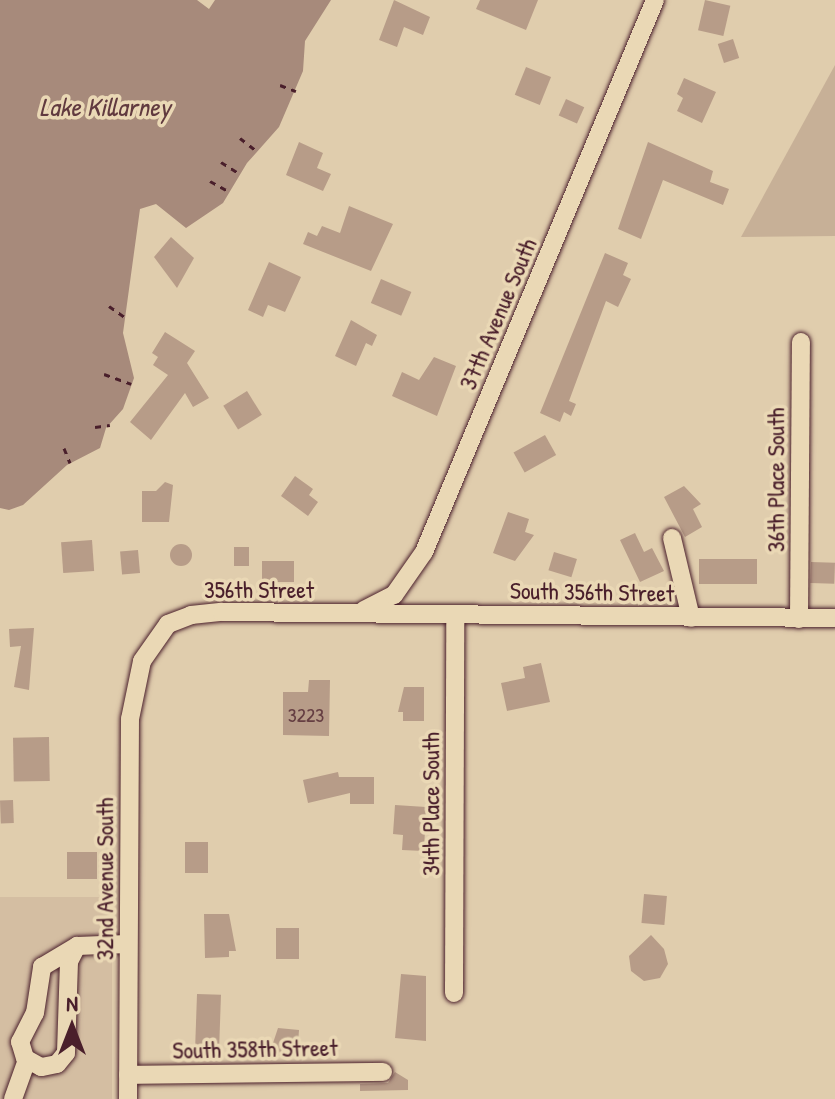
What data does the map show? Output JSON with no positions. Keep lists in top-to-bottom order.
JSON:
{
  "streets": {
    "street": [
      "37th Avenue South",
      "36th Place South",
      "356th Street",
      "South 356th Street",
      "34th Place South",
      "32nd Avenue South",
      "South 358th Street"
    ]
  },
  "crossings": [
    ["37th Avenue South", "356th Street"],
    ["37th Avenue South", "South 356th Street"],
    ["36th Place South", "South 356th Street"],
    ["356th Street", "South 356th Street"],
    ["356th Street", "32nd Avenue South"],
    ["South 356th Street", "34th Place South"],
    ["32nd Avenue South", "South 358th Street"]
  ],
  "water": ["Lake Killarney"],
  "house_numbers": ["3223"],
  "north": "top"
}
